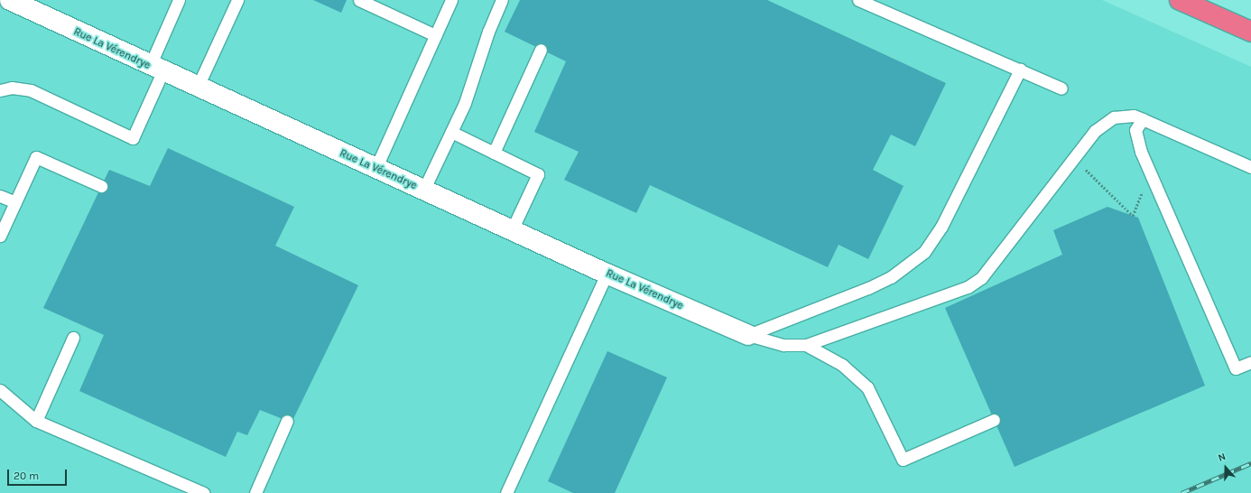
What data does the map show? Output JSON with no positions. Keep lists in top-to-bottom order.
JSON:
{
  "streets": {
    "street": ["Rue La Vérendrye"]
  },
  "scale_bar": "20 m",
  "north": "top"
}
